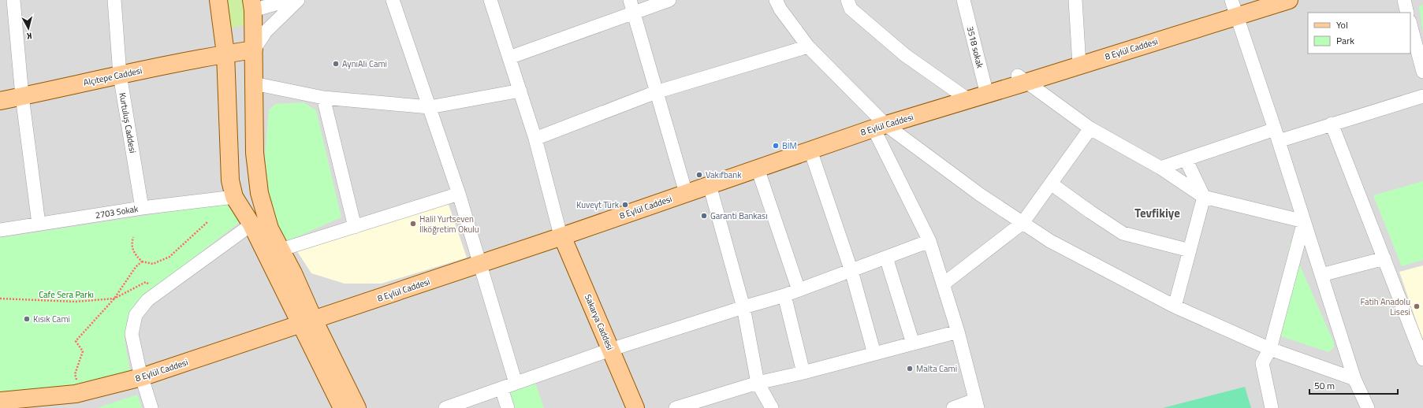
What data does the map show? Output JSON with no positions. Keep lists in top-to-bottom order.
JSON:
{
  "streets": {
    "main road": ["8 Eylül Caddesi", "Alçıtepe Caddesi", "Sakarya Caddesi"],
    "street": ["3518 sokak", "Kurtuluş Caddesi", "2703 Sokak"]
  },
  "crossings": [
    ["3518 sokak", "8 Eylül Caddesi"],
    ["8 Eylül Caddesi", "Sakarya Caddesi"],
    ["Alçıtepe Caddesi", "Kurtuluş Caddesi"],
    ["Kurtuluş Caddesi", "2703 Sokak"]
  ],
  "districts": ["Tevfikiye"],
  "parks": ["Cafe Sera Parkı"],
  "places": [
    "AynıAli Cami",
    "BİM",
    "Vakıfbank",
    "Kuveyt Türk",
    "Garanti Bankası",
    "Halil Yurtseven İlköğretim Okulu",
    "Fatih Anadolu Lisesi",
    "Kısık Cami",
    "Malta Cami"
  ],
  "legend": ["Yol", "Park"],
  "scale_bar": "50 m",
  "north": "bottom"
}
